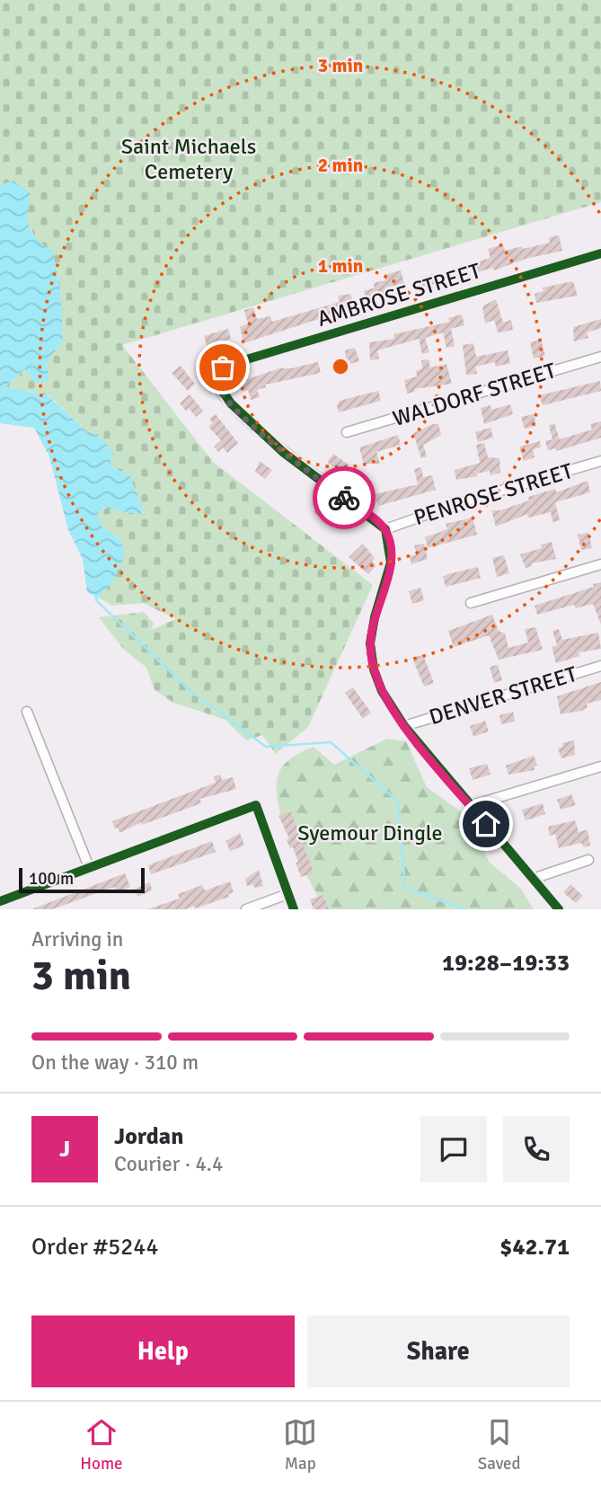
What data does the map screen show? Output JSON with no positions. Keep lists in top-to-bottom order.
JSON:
{
  "streets": {
    "street": [
      "AMBROSE STREET",
      "WALDORF STREET",
      "PENROSE STREET",
      "DENVER STREET"
    ]
  },
  "crossings": [
    ["AMBROSE STREET", "PENROSE STREET"]
  ],
  "parks": ["Saint Michaels Cemetery", "Syemour Dingle"],
  "scale_bar": "100 m",
  "page": {
    "scale": "100 m",
    "heading": ["3 min", "Arriving in", "19:28–19:33"],
    "panel": [
      "Jordan",
      "Courier · 4.4",
      "Order #5244",
      "$42.71"
    ],
    "bar": "On the way · 310 m",
    "round": "J",
    "buttons": ["Help", "Share"],
    "tabs": ["Home", "Map", "Saved"]
  },
  "rings": ["3 min", "2 min", "1 min"]
}
